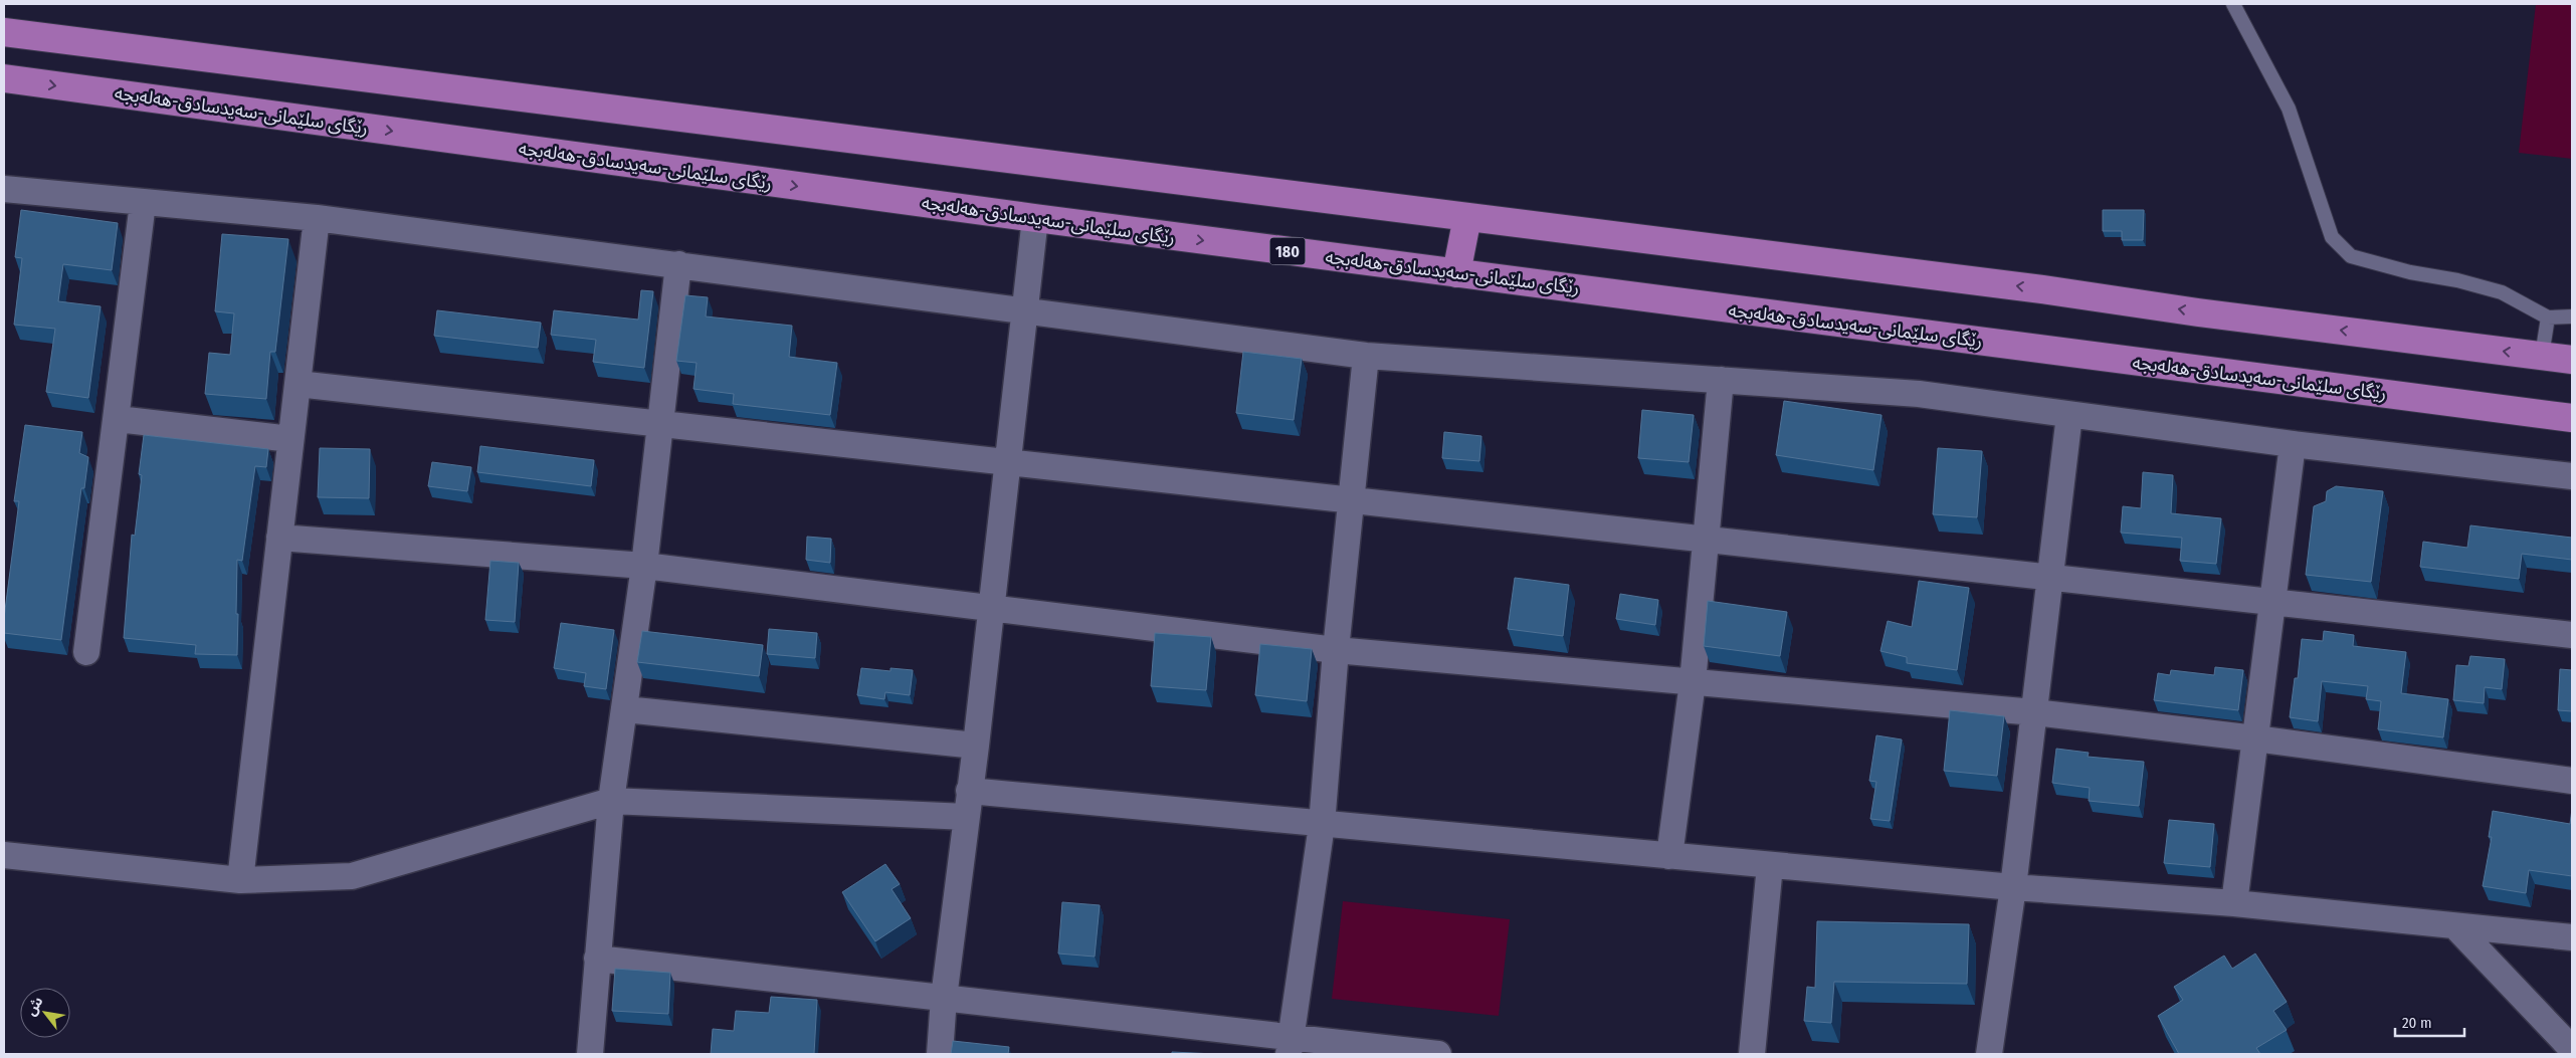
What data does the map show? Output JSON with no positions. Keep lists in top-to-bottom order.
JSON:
{
  "streets": {
    "highway": ["رێگای سلێمانی-سەیدسادق-هەلەبجە", "180"]
  },
  "scale_bar": "20 m",
  "north": "top left"
}
